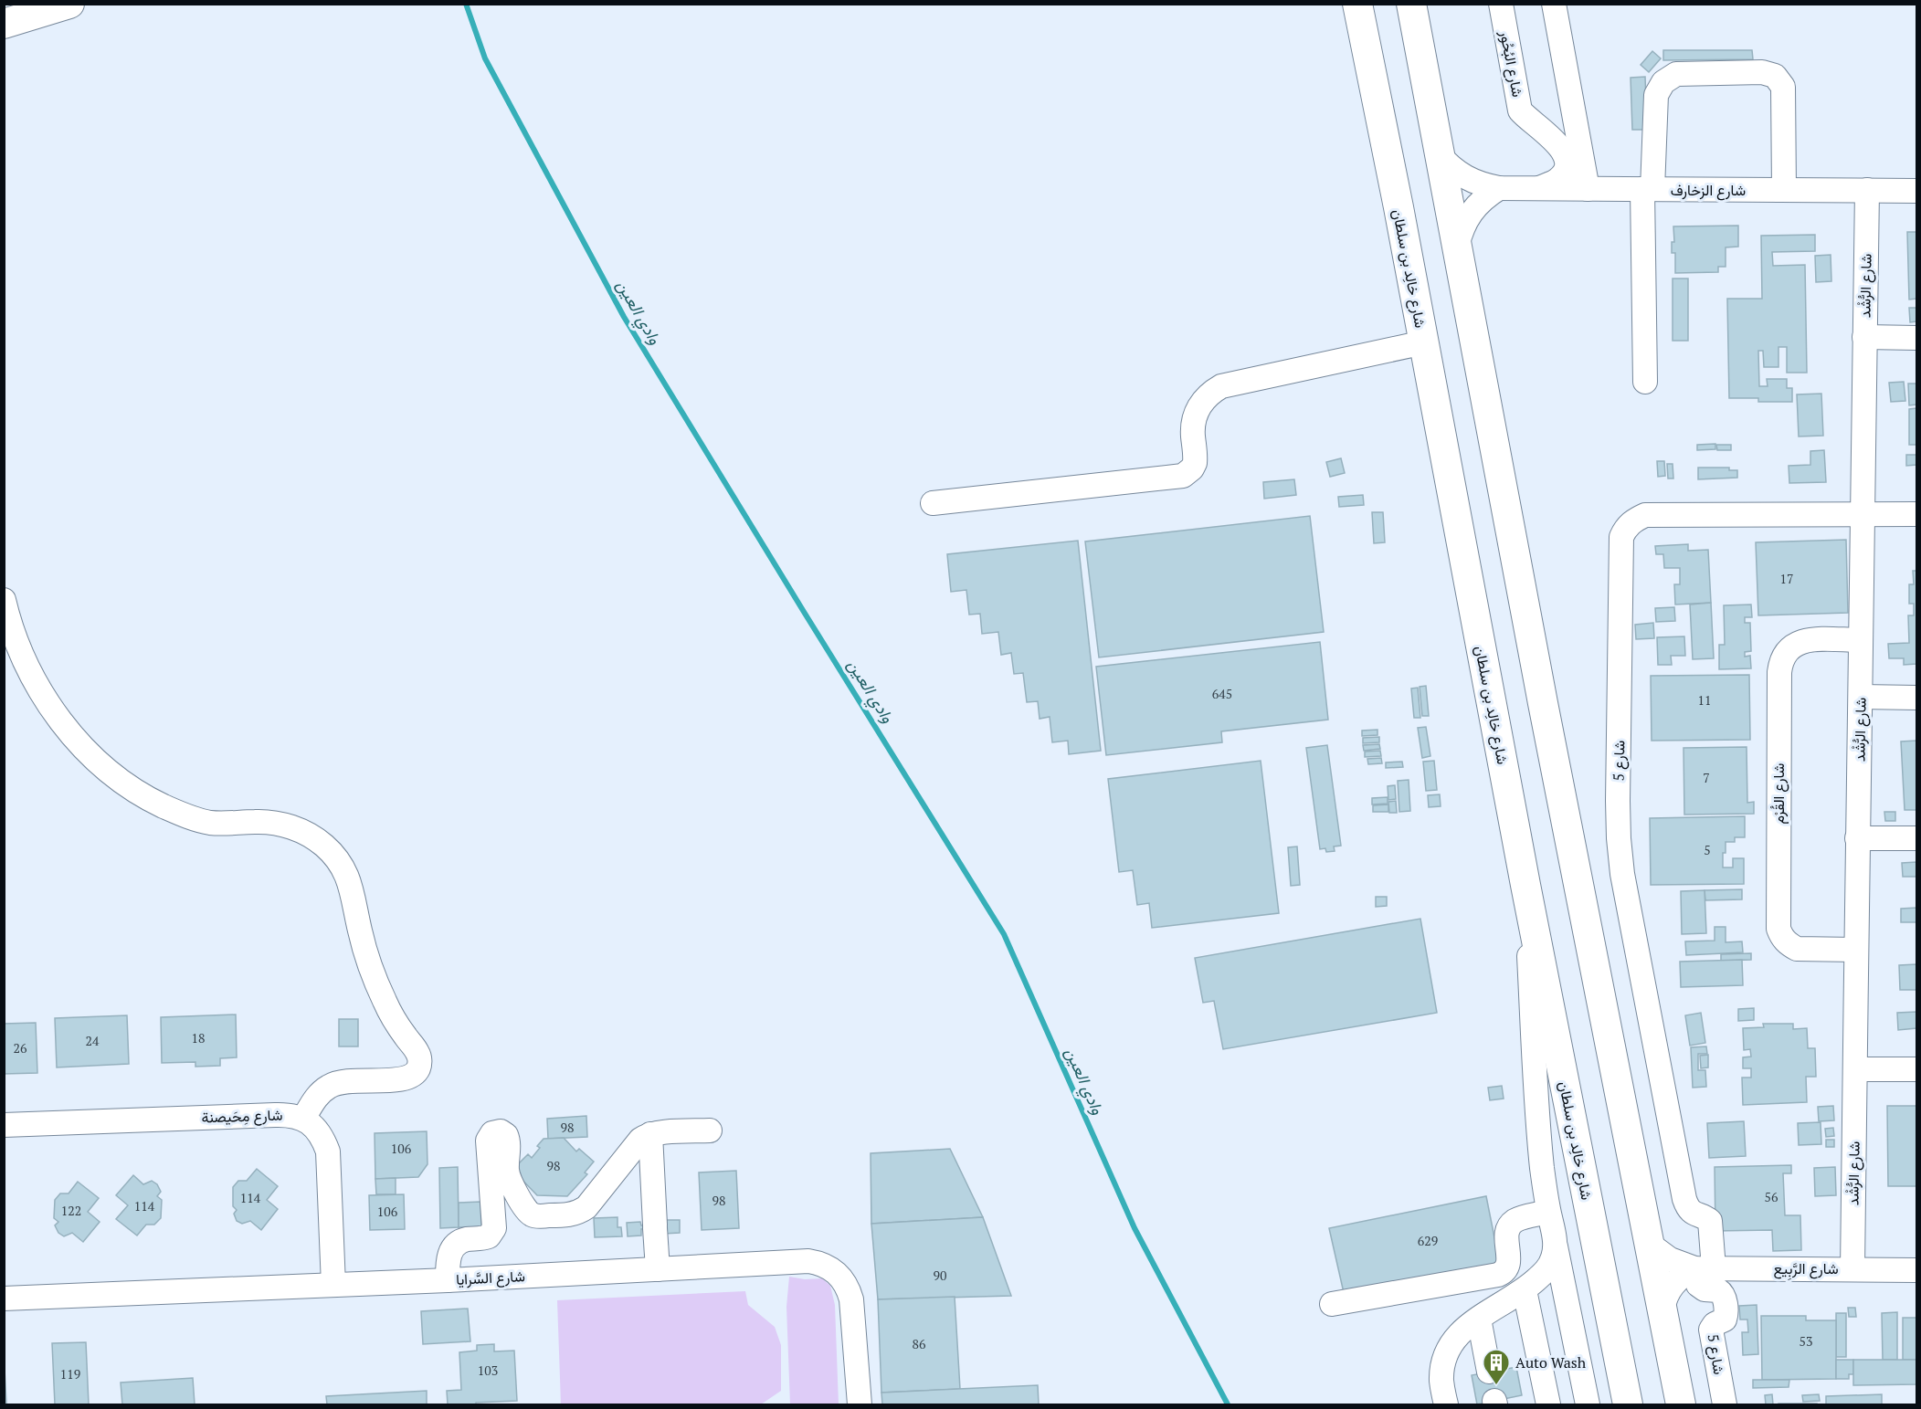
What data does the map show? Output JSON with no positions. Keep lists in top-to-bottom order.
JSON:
{
  "streets": {
    "main road": ["شارع خالِد بن سلطان"],
    "street": [
      "شارع البُحُور",
      "شارع الزخارف",
      "شارع الرُّشْد",
      "شارع 5",
      "شارع القُرْم",
      "شارع مِحَيصنة",
      "شارع الرَّبِيع",
      "شارع السَّرايا"
    ]
  },
  "crossings": [
    ["شارع البُحُور", "شارع الزخارف"],
    ["شارع الزخارف", "شارع الرُّشْد"],
    ["شارع الرُّشْد", "شارع 5"],
    ["شارع الرُّشْد", "شارع القُرْم"],
    ["شارع الرُّشْد", "شارع الرَّبِيع"],
    ["شارع 5", "شارع الرَّبِيع"],
    ["شارع مِحَيصنة", "شارع السَّرايا"]
  ],
  "water": ["وادي العين"],
  "places": {
    "building": ["Auto Wash"]
  },
  "house_numbers": [
    "17",
    "645",
    "11",
    "7",
    "5",
    "18",
    "24",
    "26",
    "98",
    "106",
    "98",
    "56",
    "114",
    "98",
    "114",
    "122",
    "106",
    "629",
    "90",
    "53",
    "86",
    "103",
    "119"
  ]
}
